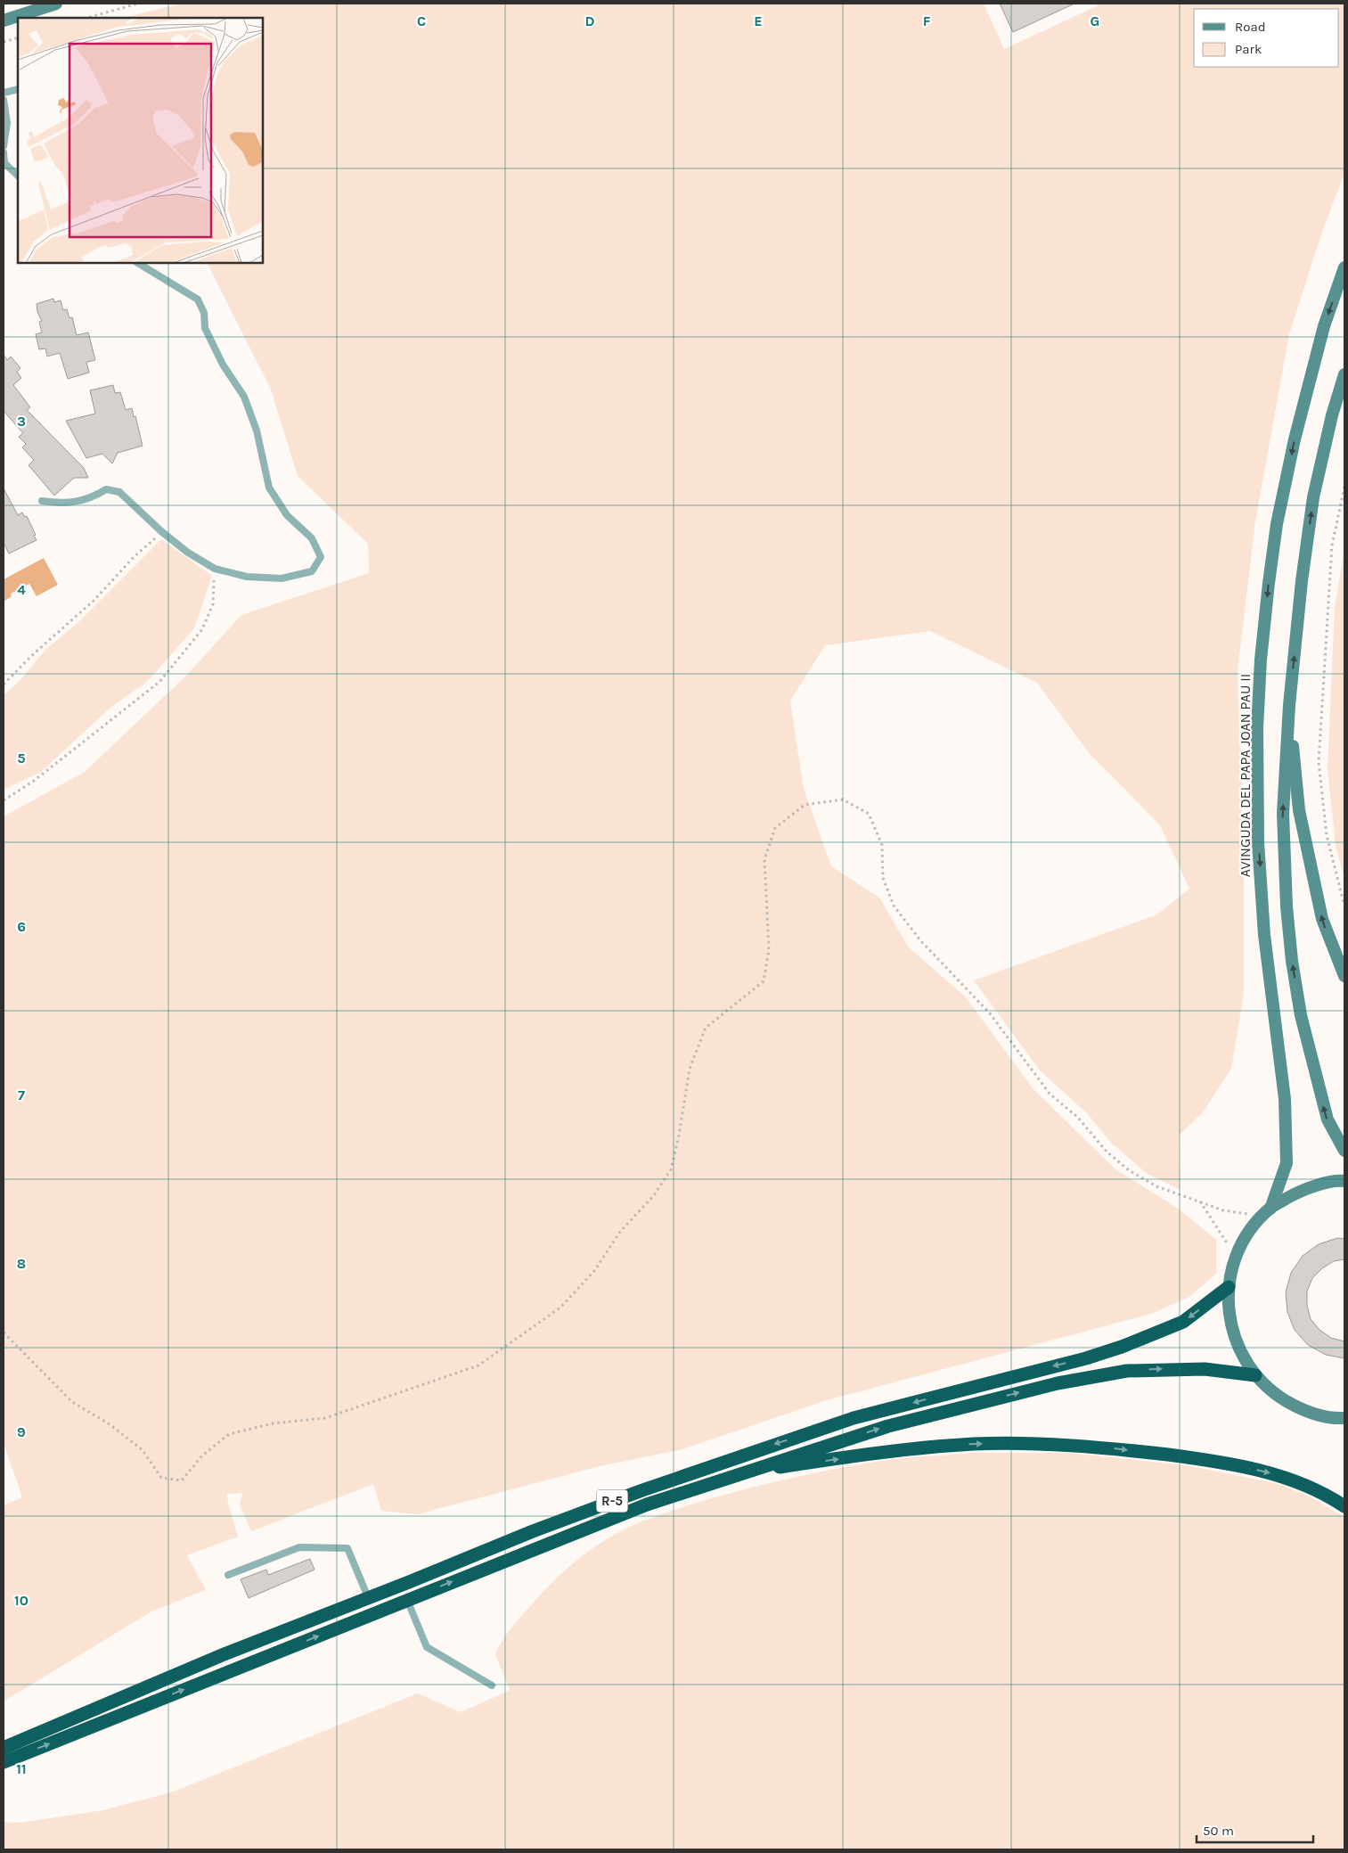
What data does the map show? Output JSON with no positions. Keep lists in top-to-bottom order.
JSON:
{
  "streets": {
    "highway": ["R-5"],
    "main road": ["AVINGUDA DEL PAPA JOAN PAU II"]
  },
  "legend": ["Road", "Park"],
  "scale_bar": "50 m",
  "grid": {
    "columns": [
      "C",
      "D",
      "E",
      "F",
      "G"
    ],
    "rows": [
      "3",
      "4",
      "5",
      "6",
      "7",
      "8",
      "9",
      "10",
      "11"
    ]
  }
}
